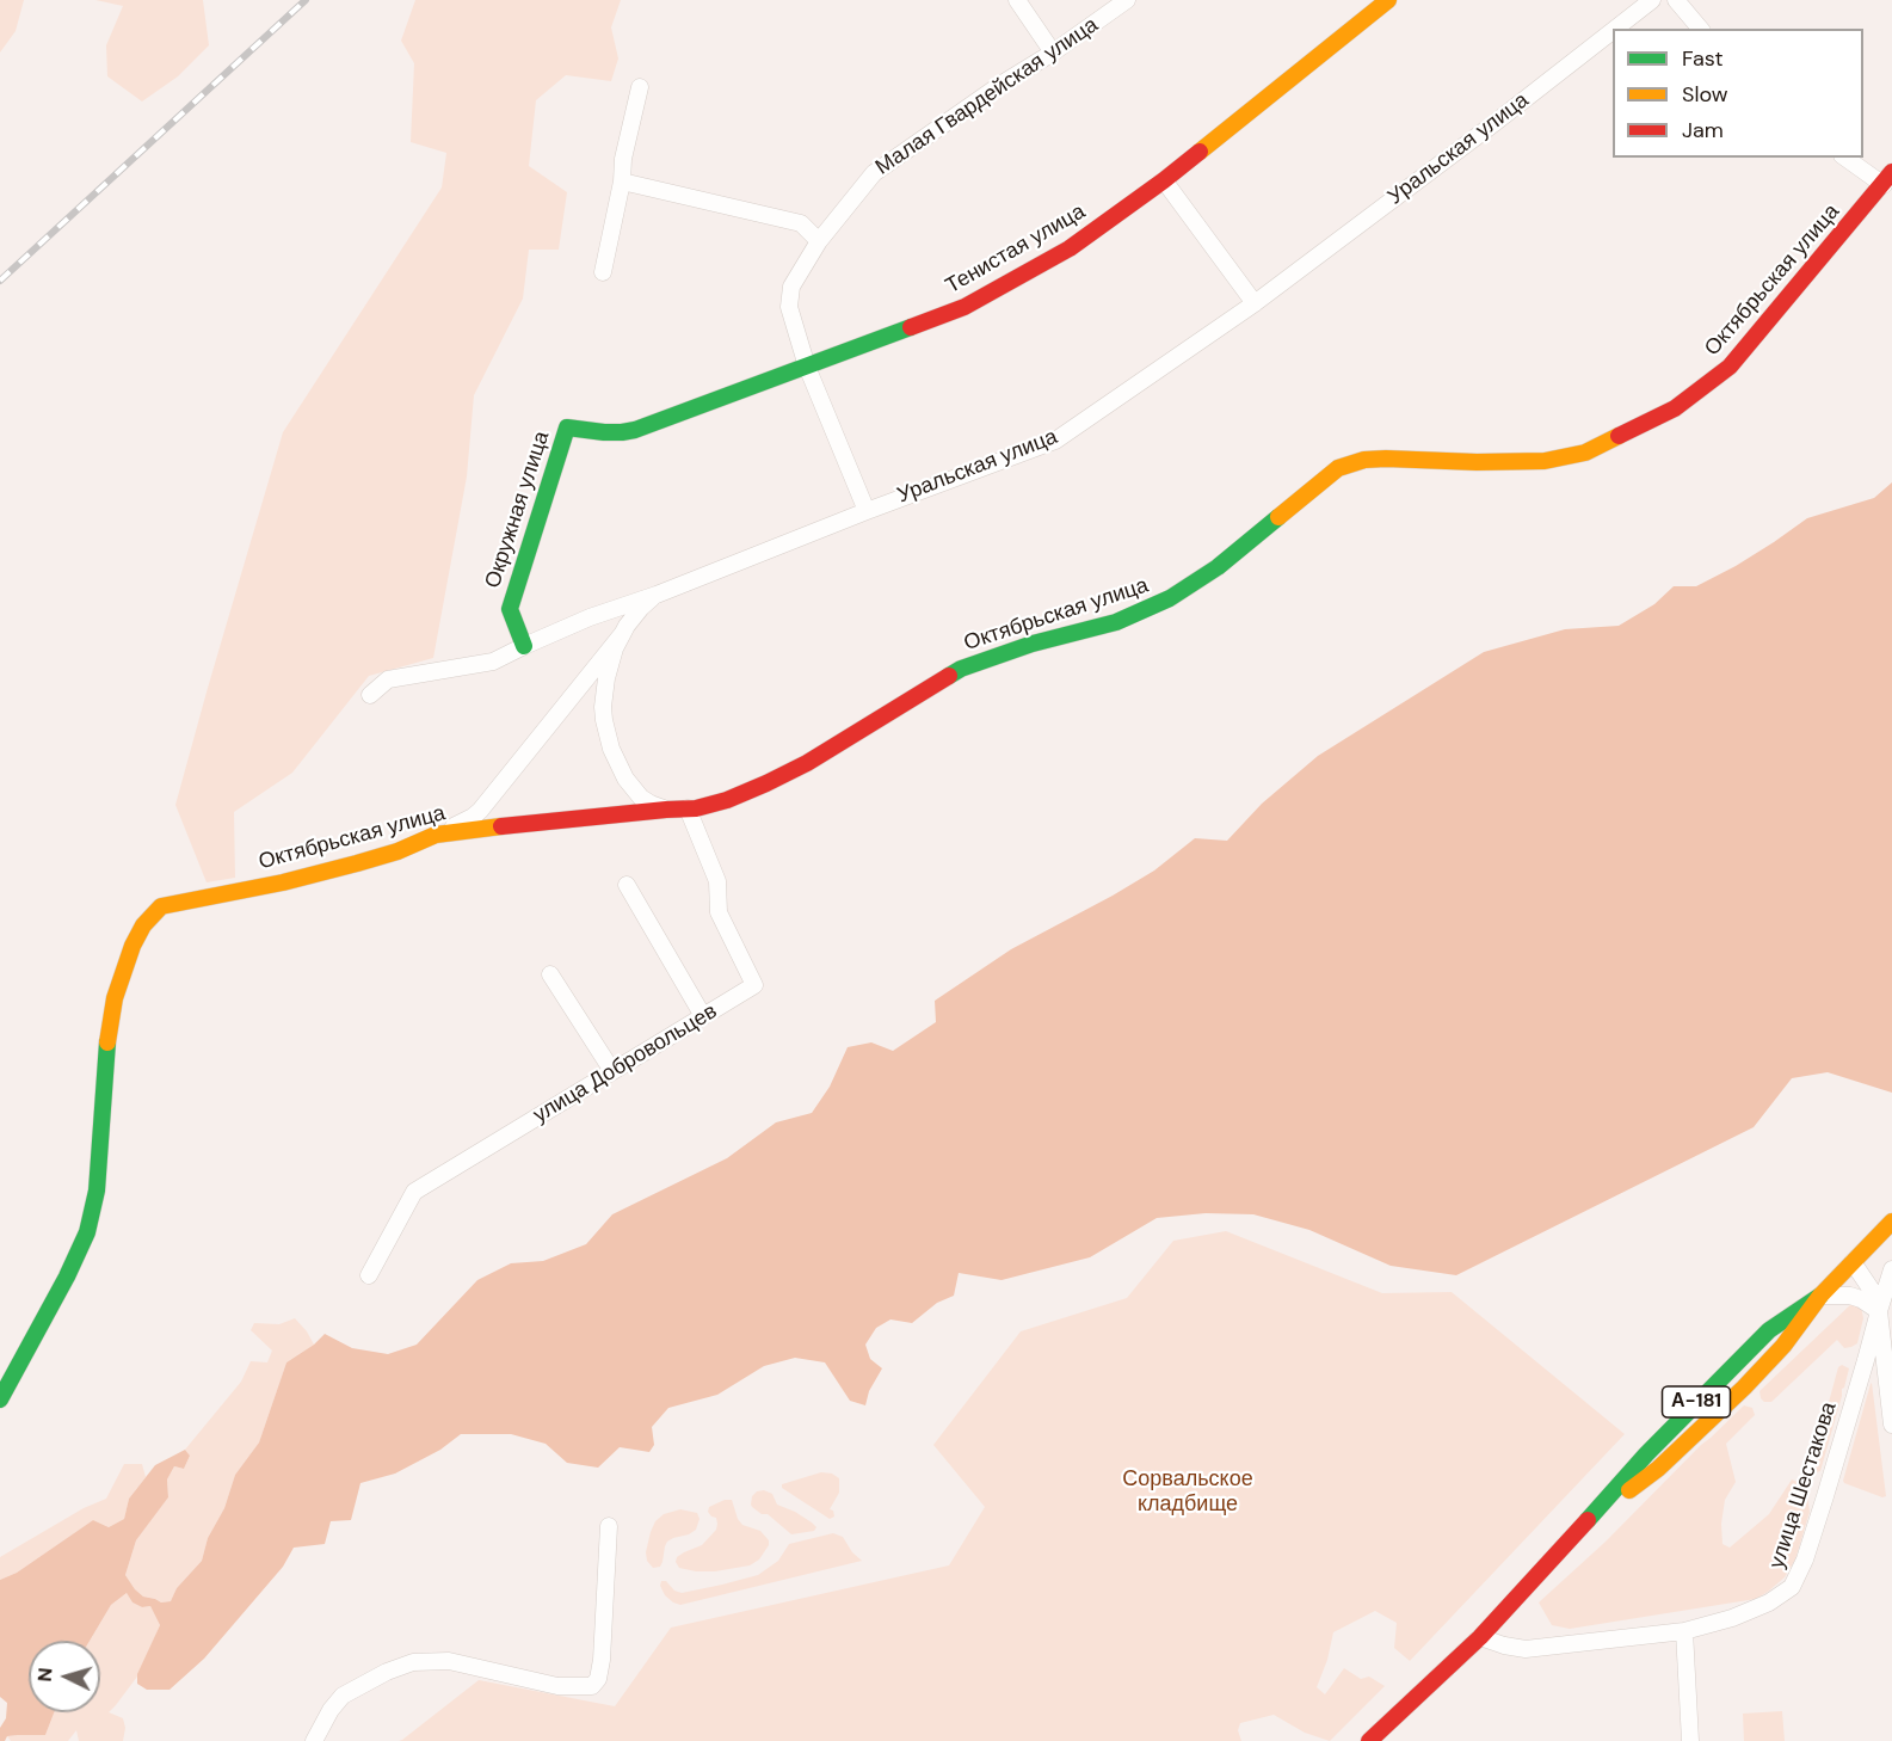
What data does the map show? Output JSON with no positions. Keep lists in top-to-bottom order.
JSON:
{
  "streets": {
    "street": [
      "Малая Гвардейская улица",
      "Уральская улица",
      "Тенистая улица",
      "Октябрьская улица",
      "Окружная улица",
      "улица Добровольцев",
      "А-181",
      "улица Шестакова"
    ]
  },
  "crossings": [
    ["Малая Гвардейская улица", "Уральская улица"],
    ["Малая Гвардейская улица", "Тенистая улица"],
    ["Уральская улица", "Окружная улица"],
    ["Тенистая улица", "Окружная улица"],
    ["Октябрьская улица", "улица Добровольцев"],
    ["А-181", "улица Шестакова"]
  ],
  "parks": ["Сорвальское кладбище"],
  "legend": ["Fast", "Slow", "Jam"],
  "north": "left"
}
